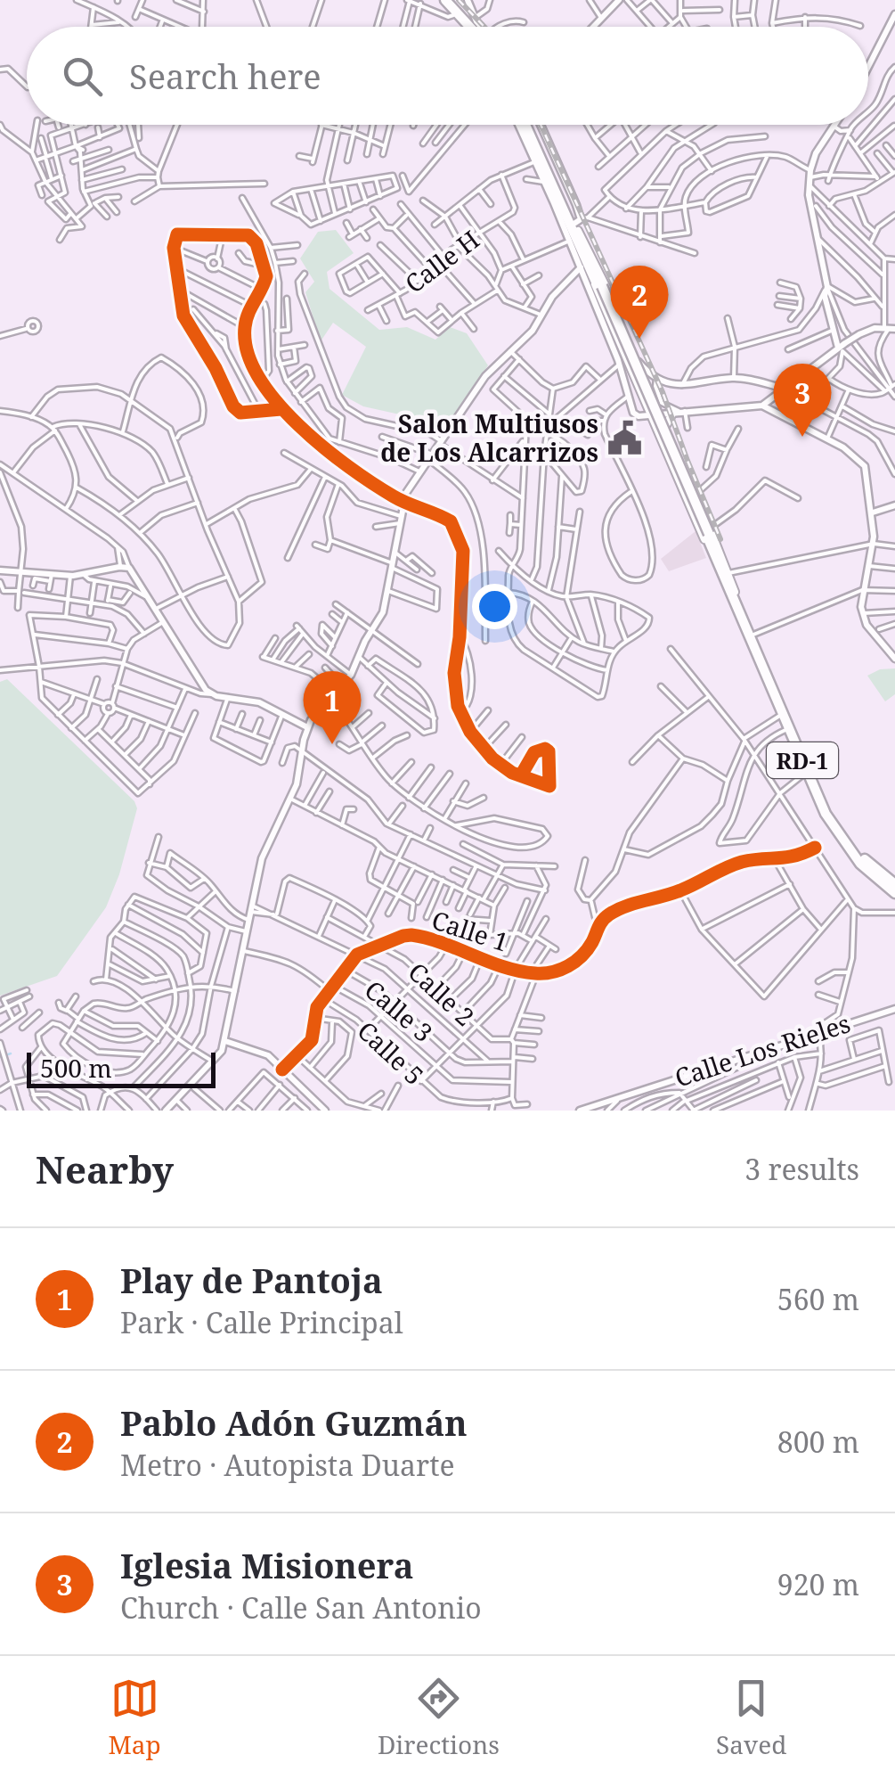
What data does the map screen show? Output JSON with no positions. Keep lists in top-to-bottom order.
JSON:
{
  "streets": {
    "highway": ["RD-1"],
    "street": [
      "Calle H",
      "Calle 1",
      "Calle 2",
      "Calle 3",
      "Calle Los Rieles",
      "Calle 5"
    ]
  },
  "crossings": [
    ["Calle 1", "Calle 2"]
  ],
  "places": {
    "public building": ["Salon Multiusos de Los Alcarrizos"]
  },
  "scale_bar": "500 m",
  "page": {
    "search": "Search here",
    "pins": ["2", "3", "1"],
    "scale": "500 m",
    "heading": ["Nearby", "3 results"],
    "list": [
      {
        "mark": "1",
        "name": "Play de Pantoja",
        "note": "Park · Calle Principal",
        "value": "560 m"
      },
      {
        "mark": "2",
        "name": "Pablo Adón Guzmán",
        "note": "Metro · Autopista Duarte",
        "value": "800 m"
      },
      {
        "mark": "3",
        "name": "Iglesia Misionera",
        "note": "Church · Calle San Antonio",
        "value": "920 m"
      }
    ],
    "nav": ["Map", "Directions", "Saved"]
  }
}
